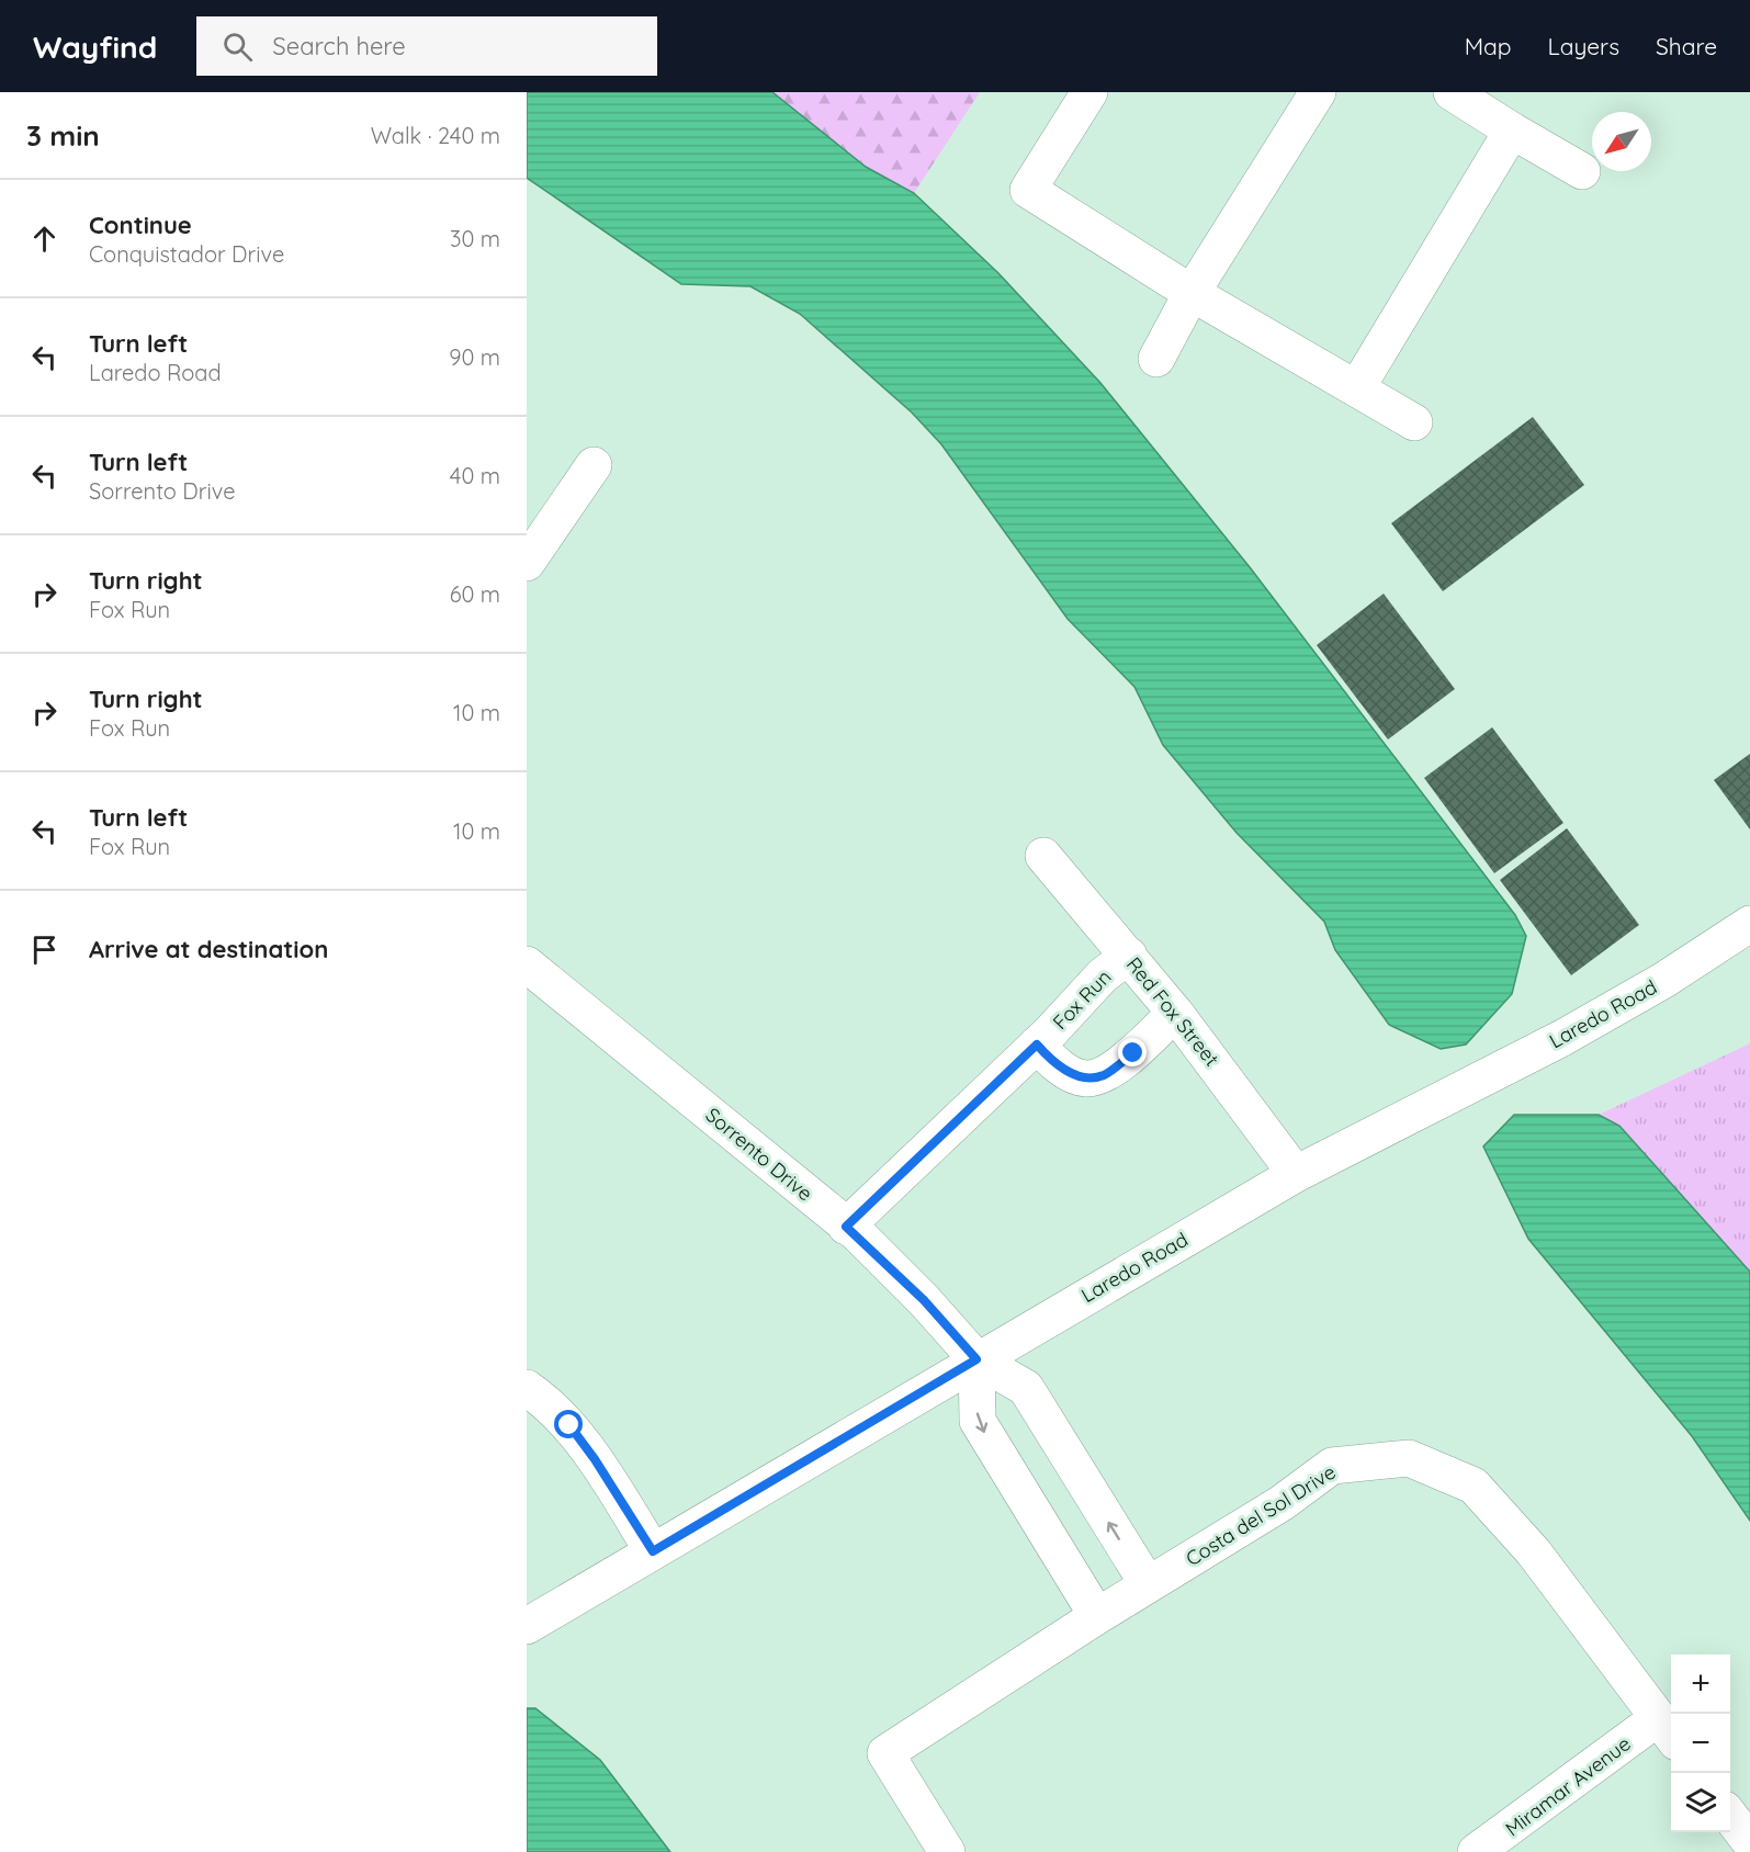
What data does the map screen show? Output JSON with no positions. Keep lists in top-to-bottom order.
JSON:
{
  "streets": {
    "street": [
      "Fox Run",
      "Red Fox Street",
      "Laredo Road",
      "Sorrento Drive",
      "Costa del Sol Drive",
      "Miramar Avenue"
    ]
  },
  "crossings": [
    ["Fox Run", "Red Fox Street"],
    ["Fox Run", "Sorrento Drive"],
    ["Red Fox Street", "Laredo Road"],
    ["Laredo Road", "Sorrento Drive"],
    ["Sorrento Drive", "Costa del Sol Drive"],
    ["Costa del Sol Drive", "Miramar Avenue"]
  ],
  "north": "bottom left",
  "page": {
    "header": "Wayfind",
    "search": "Search here",
    "nav": ["Map", "Layers", "Share"],
    "heading": ["3 min", "Walk · 240 m"],
    "list": [
      ["Continue", "Conquistador Drive", "30 m"],
      ["Turn left", "Laredo Road", "90 m"],
      ["Turn left", "Sorrento Drive", "40 m"],
      ["Turn right", "Fox Run", "60 m"],
      ["Turn right", "Fox Run", "10 m"],
      ["Turn left", "Fox Run", "10 m"],
      "Arrive at destination"
    ],
    "map_buttons": ["+", "−"]
  }
}
